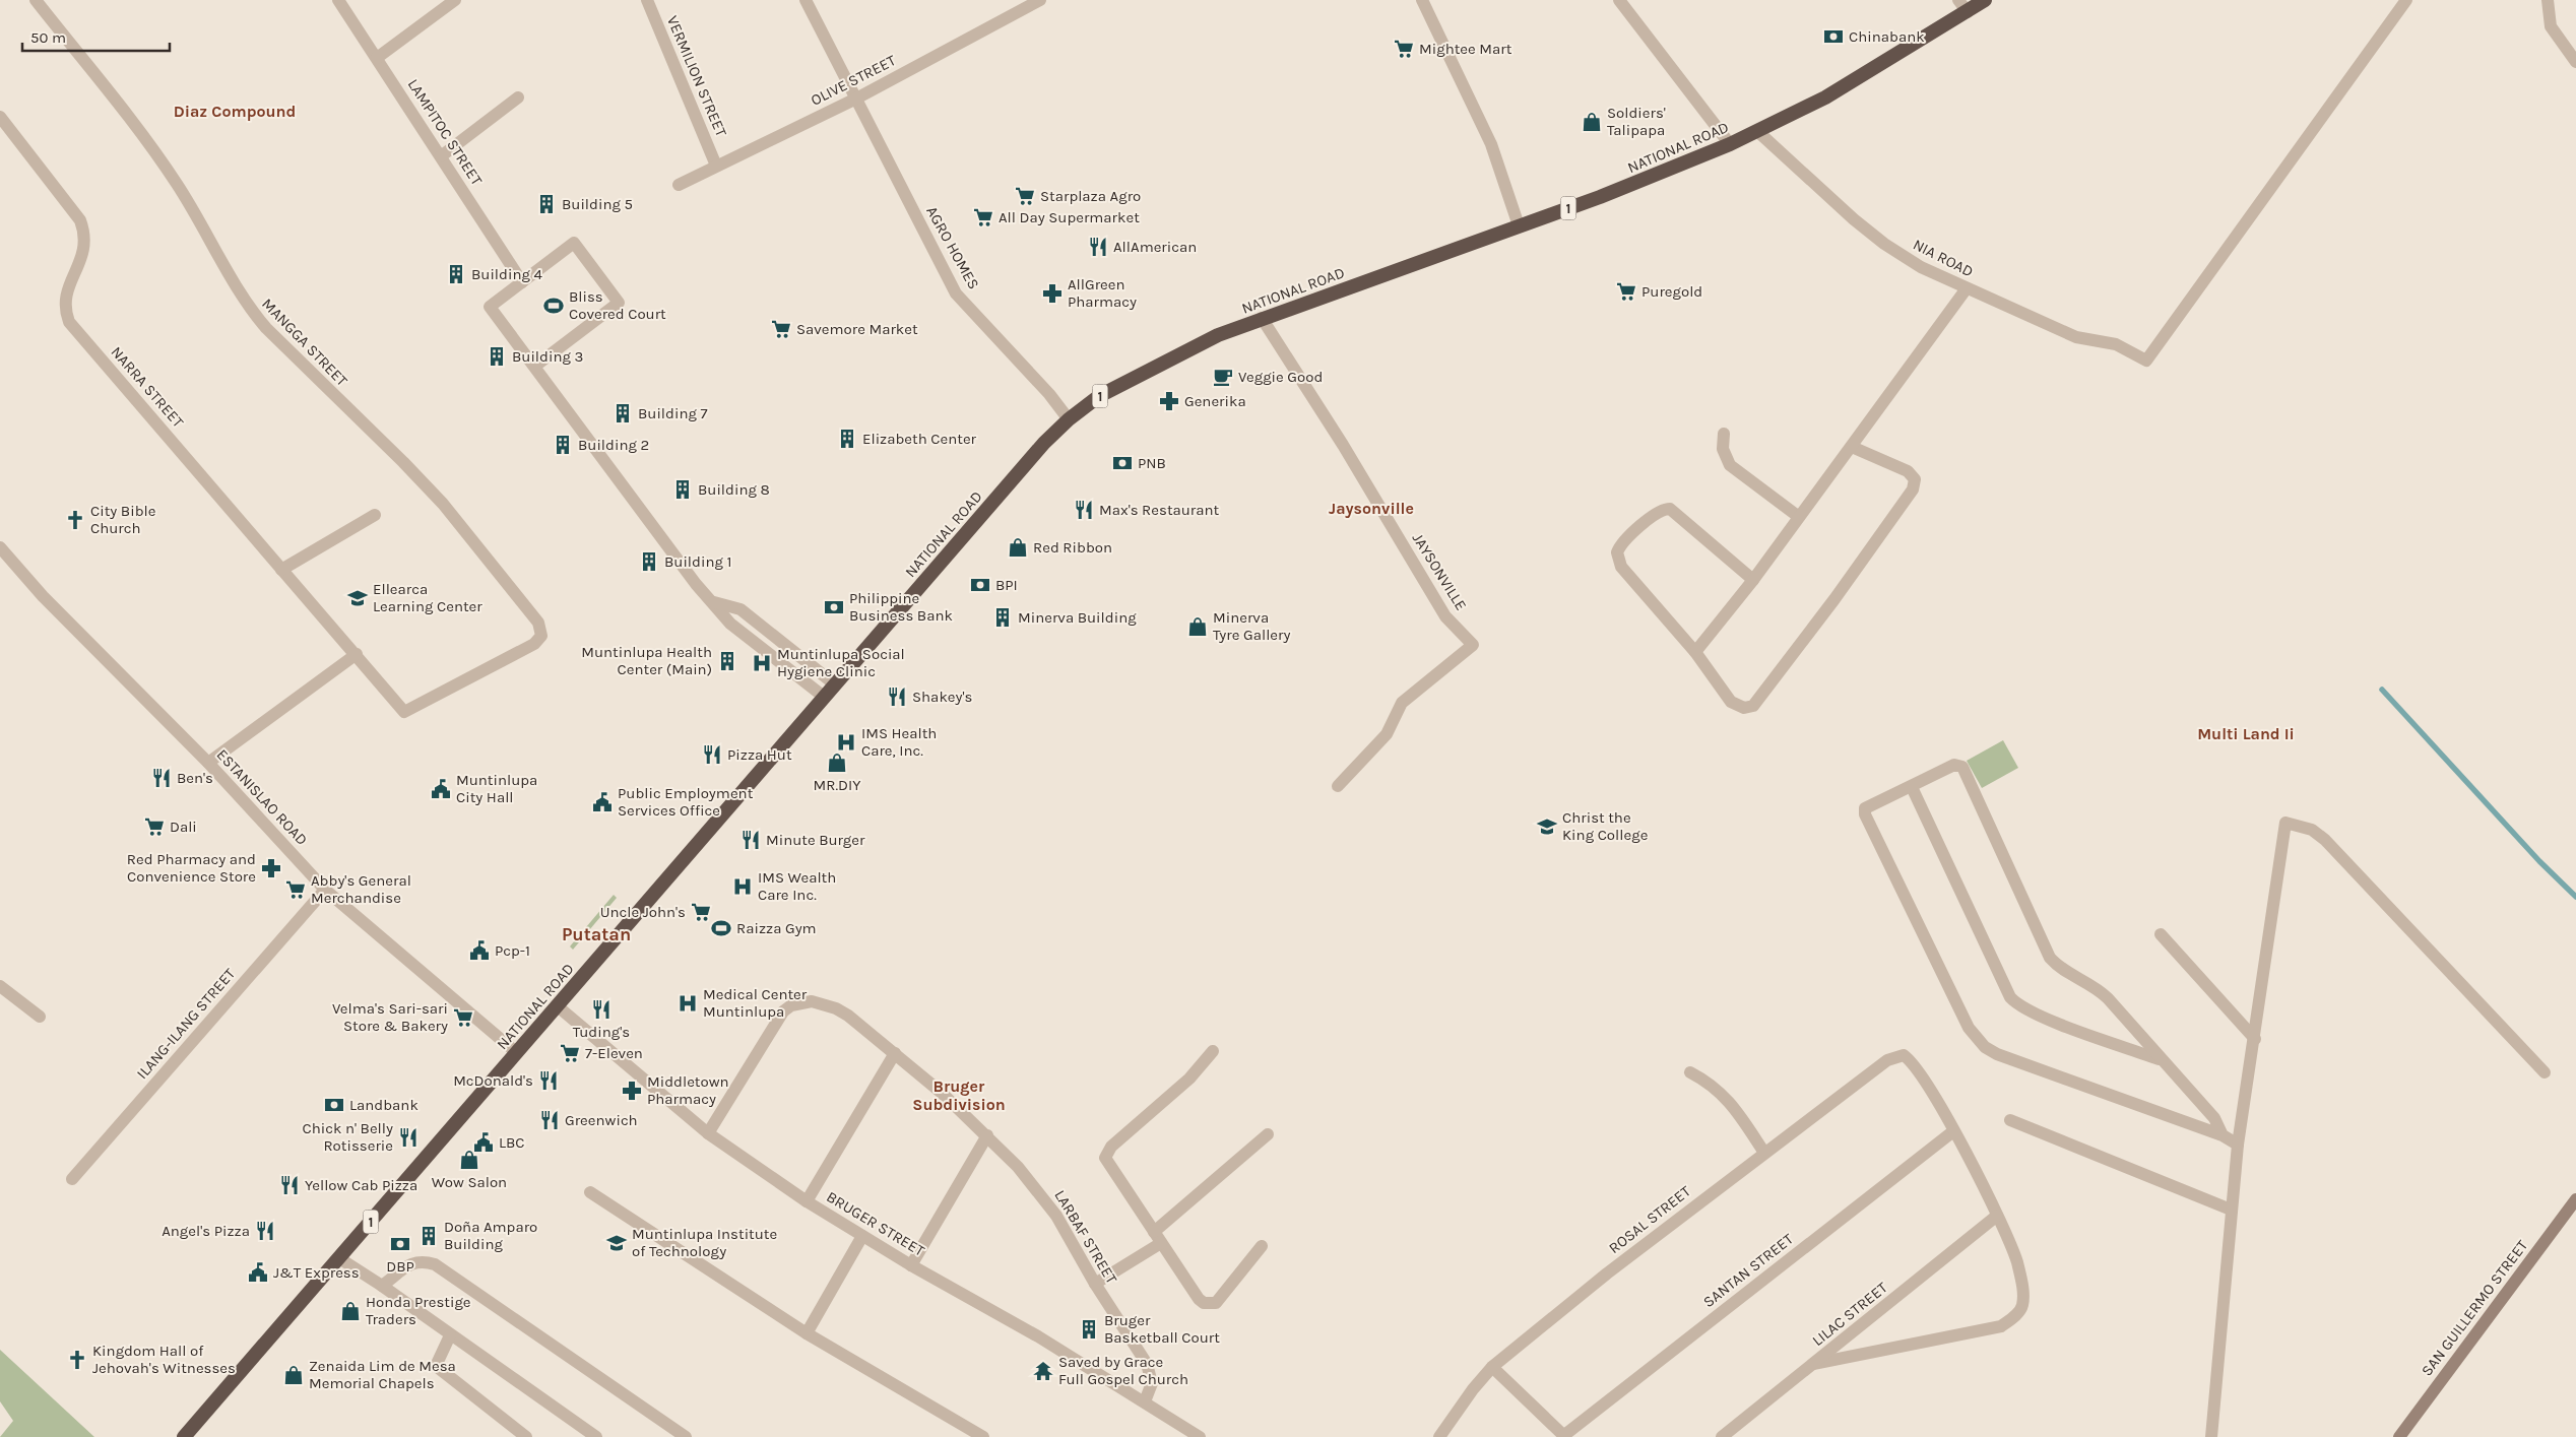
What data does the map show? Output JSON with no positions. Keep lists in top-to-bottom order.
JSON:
{
  "streets": {
    "highway": ["NATIONAL ROAD", "1"],
    "main road": ["SAN GUILLERMO STREET"],
    "street": [
      "VERMILION STREET",
      "OLIVE STREET",
      "LAMPITOC STREET",
      "AGRO HOMES",
      "NIA ROAD",
      "MANGGA STREET",
      "NARRA STREET",
      "JAYSONVILLE",
      "ESTANISLAO ROAD",
      "ILANG-ILANG STREET",
      "ROSAL STREET",
      "BRUGER STREET",
      "LARBAF STREET",
      "SANTAN STREET",
      "LILAC STREET"
    ]
  },
  "crossings": [
    ["VERMILION STREET", "OLIVE STREET"],
    ["OLIVE STREET", "AGRO HOMES"],
    ["NATIONAL ROAD", "AGRO HOMES"],
    ["NATIONAL ROAD", "NIA ROAD"],
    ["NATIONAL ROAD", "JAYSONVILLE"],
    ["NATIONAL ROAD", "ESTANISLAO ROAD"],
    ["NATIONAL ROAD", "BRUGER STREET"],
    ["MANGGA STREET", "NARRA STREET"],
    ["ESTANISLAO ROAD", "ILANG-ILANG STREET"],
    ["ROSAL STREET", "SANTAN STREET"],
    ["BRUGER STREET", "LARBAF STREET"]
  ],
  "districts": [
    "Diaz Compound",
    "Jaysonville",
    "Multi Land Ii",
    "Putatan",
    "Bruger Subdivision"
  ],
  "places": {
    "bank": [
      "Chinabank",
      "PNB",
      "BPI",
      "Philippine Business Bank",
      "Landbank",
      "DBP"
    ],
    "supermarket": [
      "Mightee Mart",
      "Starplaza Agro",
      "All Day Supermarket",
      "Puregold",
      "Savemore Market",
      "Dali",
      "Abby's General Merchandise",
      "Uncle John's",
      "Velma's Sari-sari Store & Bakery",
      "7-Eleven"
    ],
    "shop": [
      "Soldiers' Talipapa",
      "Red Ribbon",
      "Minerva Tyre Gallery",
      "MR.DIY",
      "Wow Salon",
      "Honda Prestige Traders",
      "Zenaida Lim de Mesa Memorial Chapels"
    ],
    "building": [
      "Building 5",
      "Building 4",
      "Building 3",
      "Building 7",
      "Elizabeth Center",
      "Building 2",
      "Building 8",
      "Building 1",
      "Minerva Building",
      "Muntinlupa Health Center (Main)",
      "Doña Amparo Building",
      "Bruger Basketball Court"
    ],
    "restaurant": [
      "AllAmerican",
      "Max's Restaurant",
      "Shakey's",
      "Pizza Hut",
      "Ben's",
      "Minute Burger",
      "Tuding's",
      "McDonald's",
      "Greenwich",
      "Chick n' Belly Rotisserie",
      "Yellow Cab Pizza",
      "Angel's Pizza"
    ],
    "pharmacy": [
      "AllGreen Pharmacy",
      "Generika",
      "Red Pharmacy and Convenience Store",
      "Middletown Pharmacy"
    ],
    "sports": ["Bliss Covered Court", "Raizza Gym"],
    "cafe": ["Veggie Good"],
    "church": ["City Bible Church", "Kingdom Hall of Jehovah's Witnesses"],
    "school or university": ["Ellearca Learning Center", "Christ the King College", "Muntinlupa Institute of Technology"],
    "hospital": [
      "Muntinlupa Social Hygiene Clinic",
      "IMS Health Care, Inc.",
      "IMS Wealth Care Inc.",
      "Medical Center Muntinlupa"
    ],
    "public building": [
      "Muntinlupa City Hall",
      "Public Employment Services Office",
      "Pcp-1",
      "LBC",
      "J&T Express"
    ],
    "temple": ["Saved by Grace Full Gospel Church"]
  },
  "scale_bar": "50 m"
}
